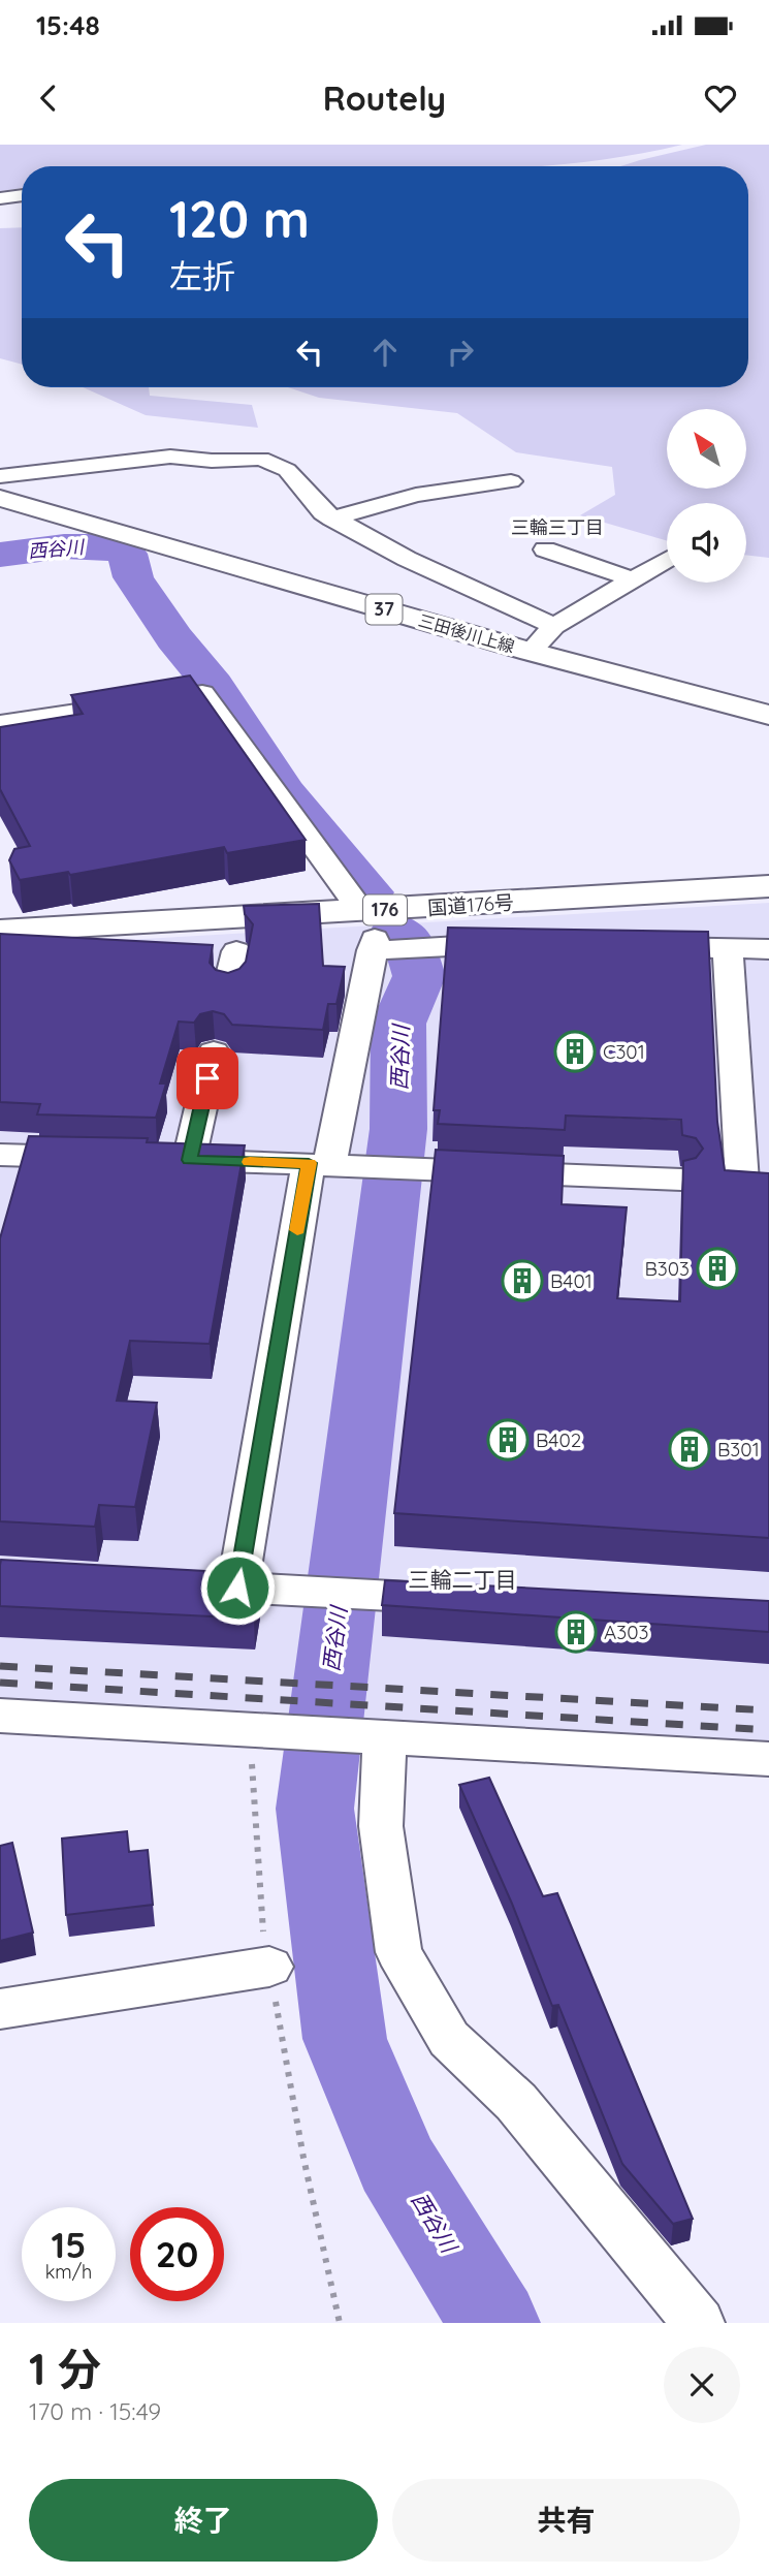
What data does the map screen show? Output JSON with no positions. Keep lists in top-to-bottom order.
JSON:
{
  "streets": {
    "main road": [
      "37",
      "三田後川上線",
      "国道176号",
      "176"
    ]
  },
  "districts": ["三輪三丁目", "三輪二丁目"],
  "water": ["西谷川"],
  "places": {
    "building": [
      "C301",
      "B303",
      "B401",
      "B402",
      "B301",
      "A303"
    ]
  },
  "north": "top left",
  "page": {
    "status": "15:48",
    "header": "Routely",
    "turn": ["120 m", "左折"],
    "speed": "15 km/h",
    "limit": "20",
    "heading": ["1 分", "170 m · 15:49"],
    "buttons": ["終了", "共有"]
  }
}
